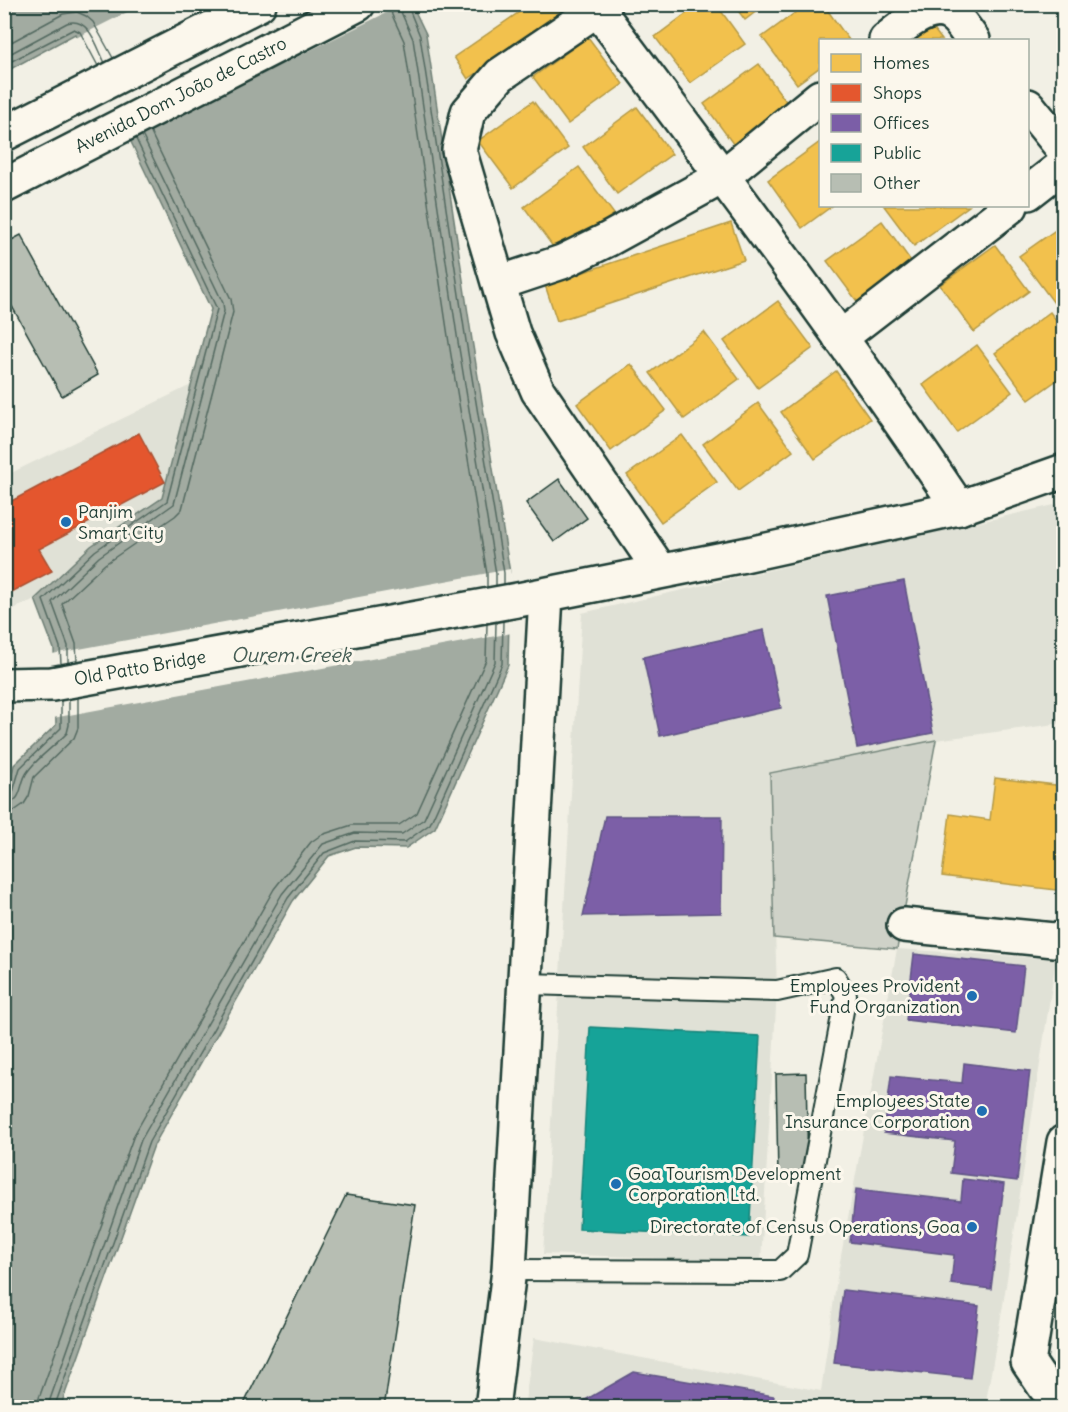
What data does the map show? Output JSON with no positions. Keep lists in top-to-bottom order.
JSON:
{
  "streets": {
    "street": ["Avenida Dom João de Castro", "Old Patto Bridge"]
  },
  "water": ["Ourem Creek"],
  "places": [
    "Panjim Smart City",
    "Employees Provident Fund Organization",
    "Employees State Insurance Corporation",
    "Goa Tourism Development Corporation Ltd.",
    "Directorate of Census Operations, Goa"
  ],
  "legend": [
    "Homes",
    "Shops",
    "Offices",
    "Public",
    "Other"
  ]
}
